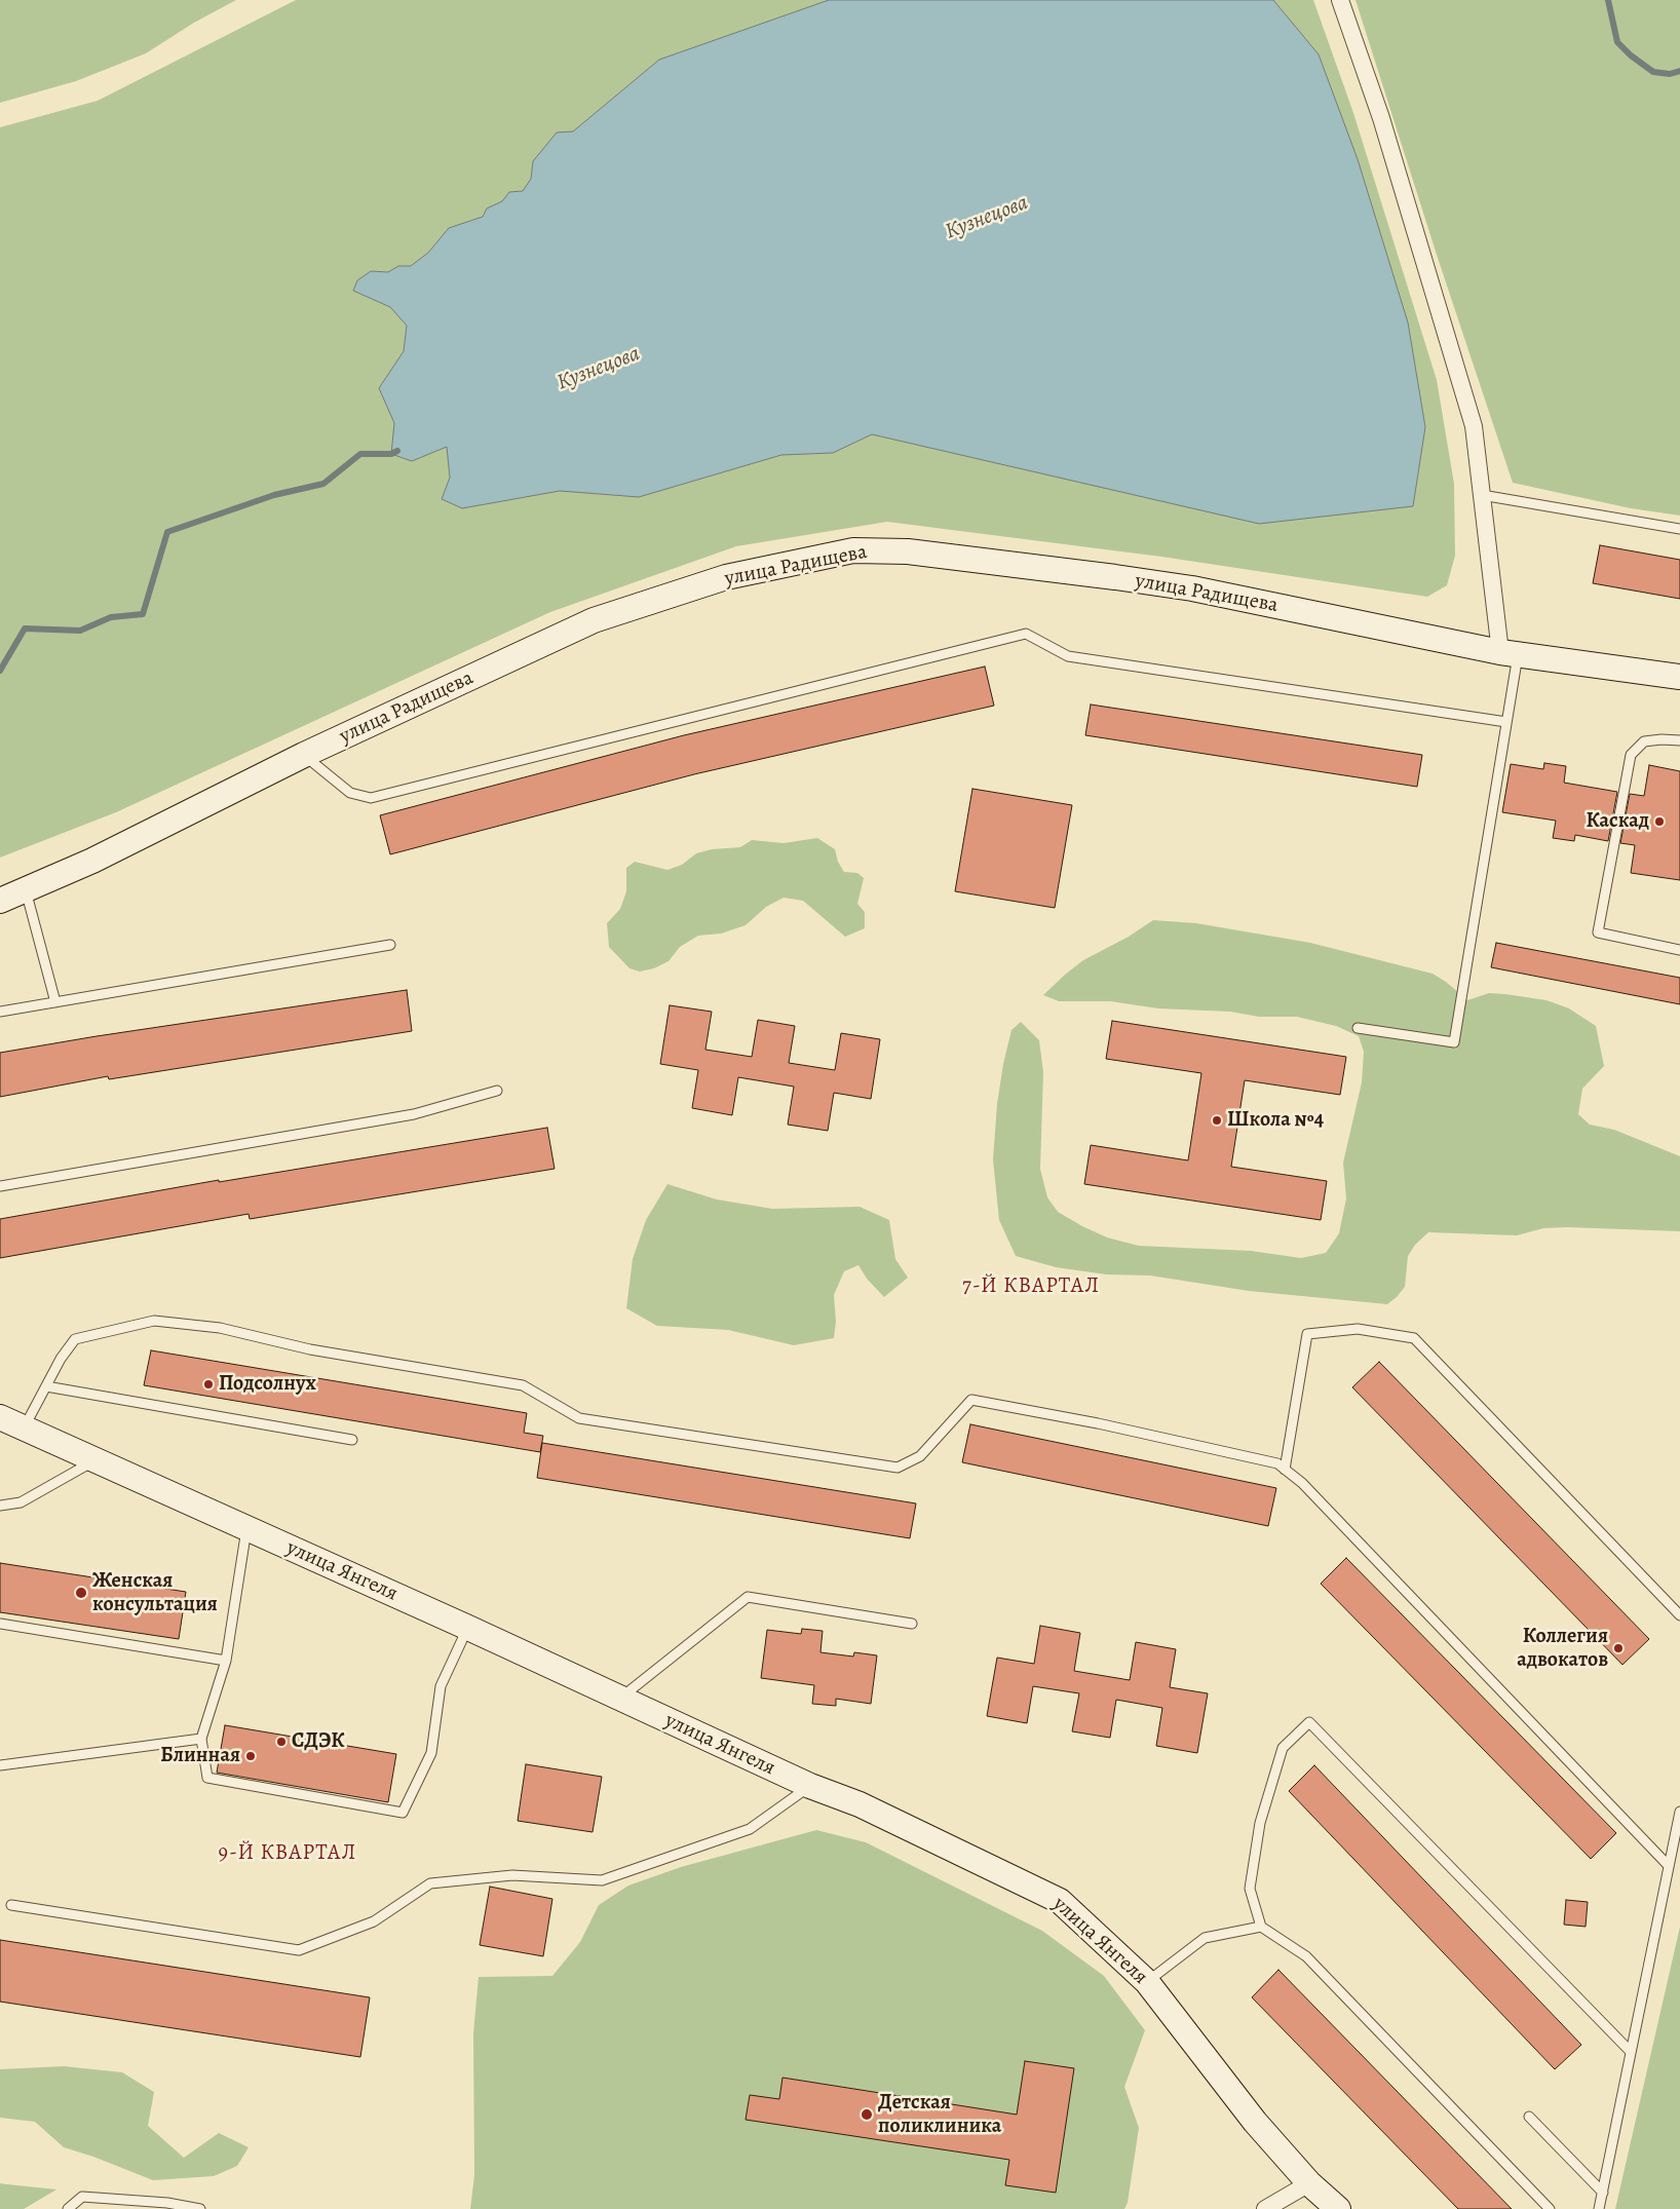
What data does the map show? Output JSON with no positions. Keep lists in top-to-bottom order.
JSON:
{
  "streets": {
    "street": ["улица Радищева", "улица Янгеля"]
  },
  "districts": ["7-Й КВАРТАЛ", "9-Й КВАРТАЛ"],
  "water": ["Кузнецова"],
  "places": [
    "Каскад",
    "Школа №4",
    "Подсолнух",
    "Женская консультация",
    "Коллегия адвокатов",
    "СДЭК",
    "Блинная",
    "Детская поликлиника"
  ]
}
